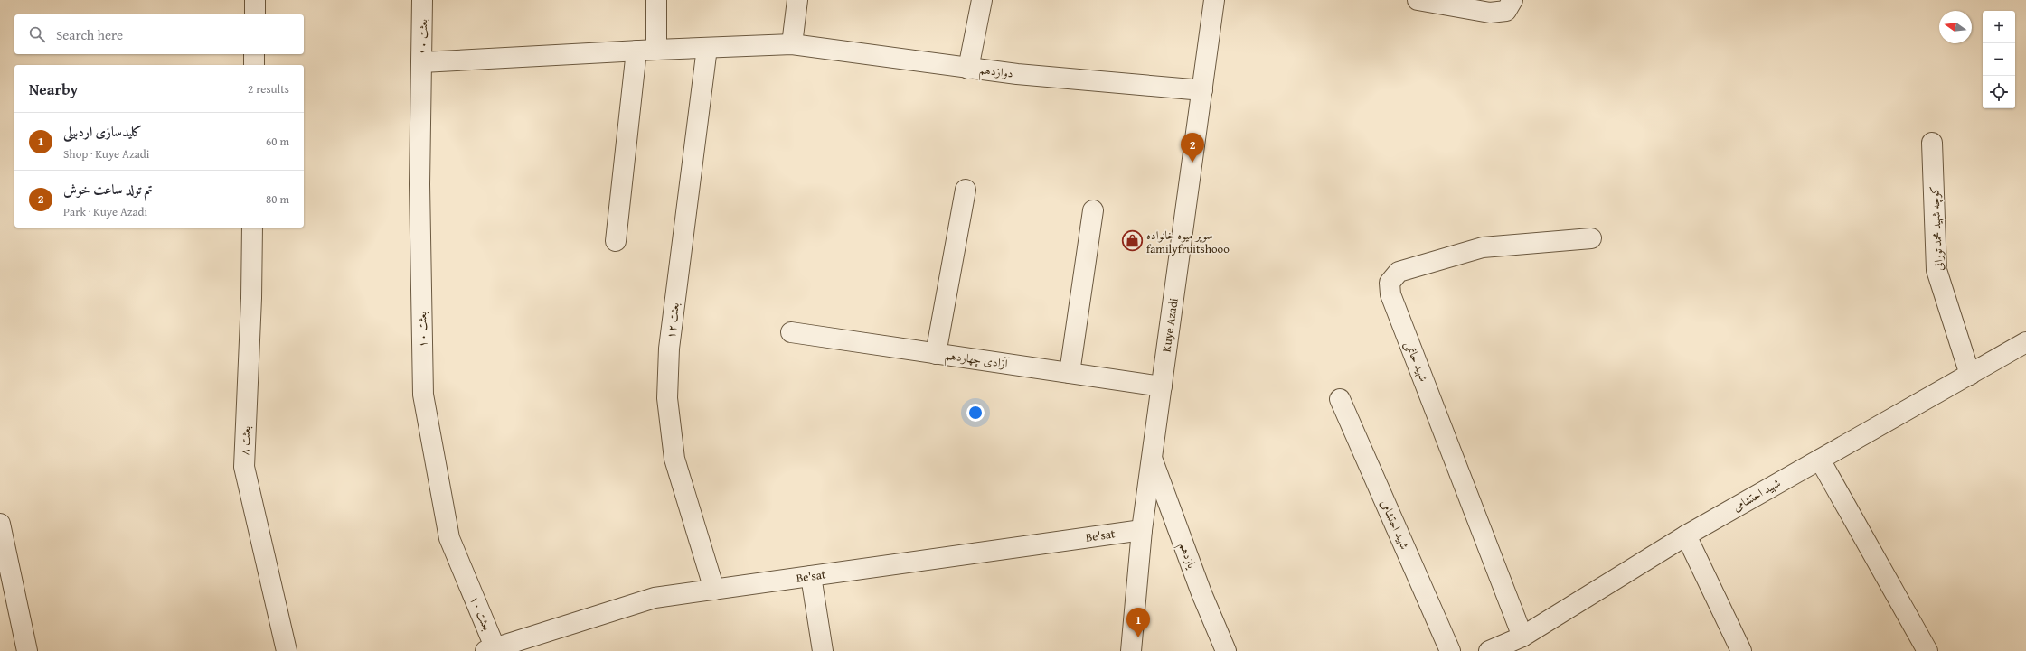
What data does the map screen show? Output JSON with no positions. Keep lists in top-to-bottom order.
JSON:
{
  "streets": {
    "street": [
      "بعثت ۱۰",
      "دوازدهم",
      "کوچه شهید محمد تورانی",
      "بعثت ۱۲",
      "Kuye Azadi",
      "آزادی چهاردهم",
      "شهید حاتمی",
      "بعثت ٨",
      "شهید احتشامی",
      "Be'sat",
      "یازدهم"
    ]
  },
  "crossings": [
    ["بعثت ۱۰", "دوازدهم"],
    ["بعثت ۱۰", "Be'sat"],
    ["دوازدهم", "بعثت ۱۲"],
    ["دوازدهم", "Kuye Azadi"],
    ["کوچه شهید محمد تورانی", "شهید احتشامی"],
    ["بعثت ۱۲", "Be'sat"],
    ["Kuye Azadi", "آزادی چهاردهم"],
    ["Kuye Azadi", "Be'sat"],
    ["Kuye Azadi", "یازدهم"],
    ["شهید حاتمی", "شهید احتشامی"]
  ],
  "places": {
    "shop": ["سوپر میوه خانواده familyfruitshooo"]
  },
  "north": "left",
  "page": {
    "map_buttons": ["+", "−"],
    "search": "Search here",
    "heading": ["Nearby", "2 results"],
    "list": [
      {
        "mark": "1",
        "name": "کلیدسازی اردبیلی",
        "note": "Shop · Kuye Azadi",
        "value": "60 m"
      },
      {
        "mark": "2",
        "name": "تم تولد ساعت خوش",
        "note": "Park · Kuye Azadi",
        "value": "80 m"
      }
    ],
    "pins": ["2", "1"]
  }
}
